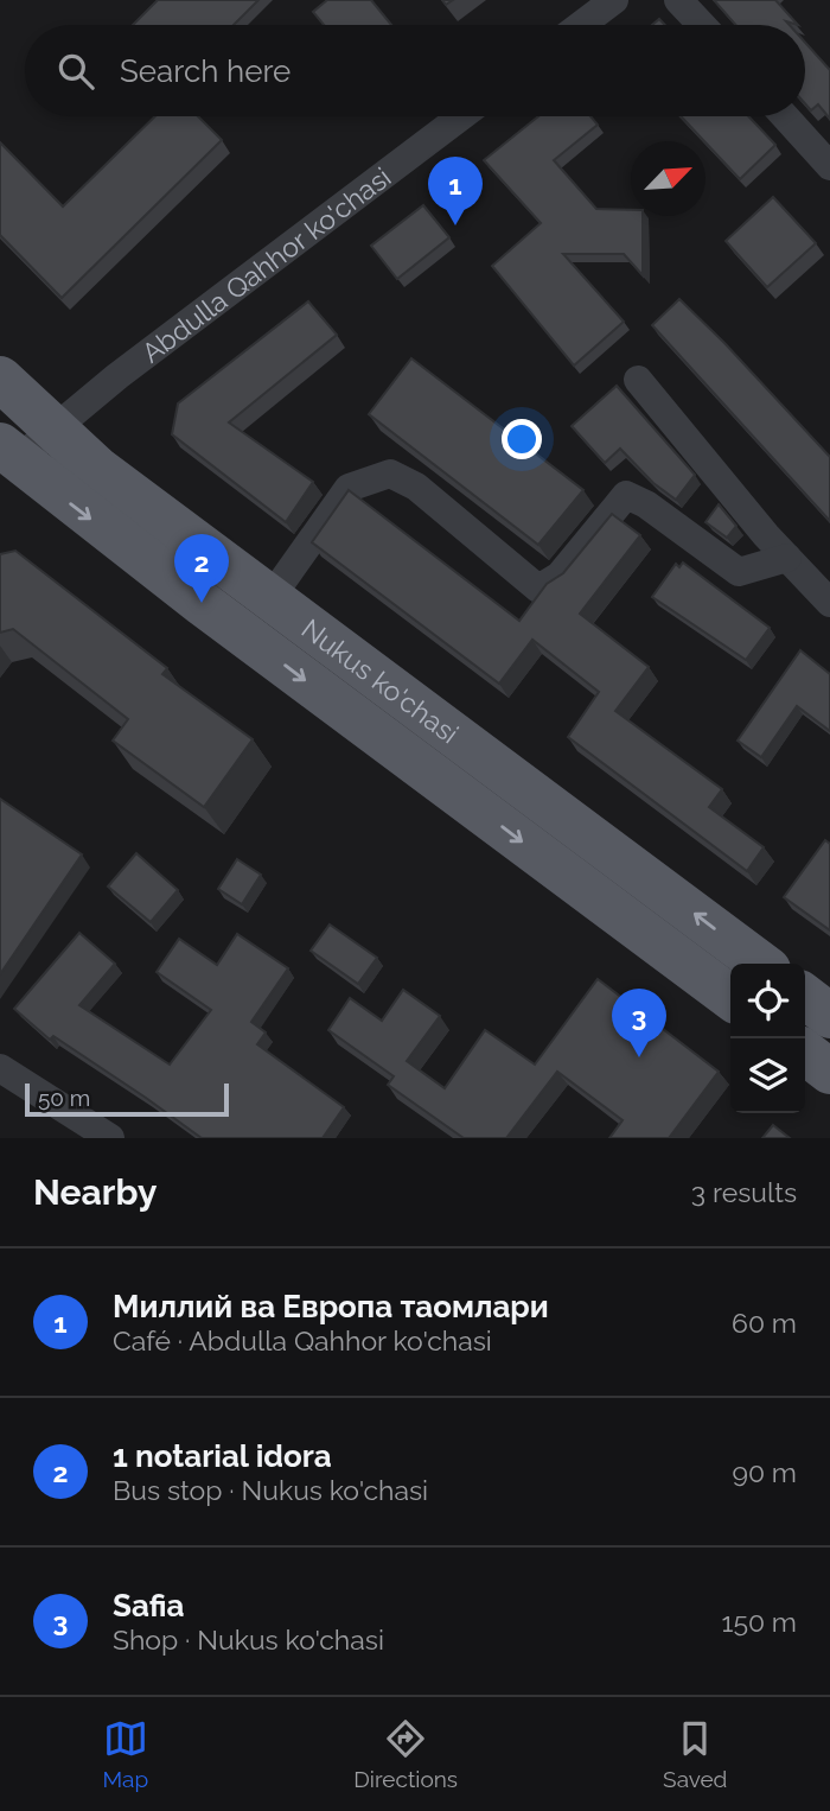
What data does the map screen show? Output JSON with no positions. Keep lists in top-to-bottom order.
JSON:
{
  "streets": {
    "main road": ["Nukus ko'chasi"],
    "street": ["Abdulla Qahhor ko'chasi"]
  },
  "crossings": [
    ["Abdulla Qahhor ko'chasi", "Nukus ko'chasi"]
  ],
  "scale_bar": "50 m",
  "north": "top right",
  "page": {
    "search": "Search here",
    "pins": ["1", "2", "3"],
    "scale": "50 m",
    "heading": ["Nearby", "3 results"],
    "list": [
      {
        "mark": "1",
        "name": "Миллий ва Европа таомлари",
        "note": "Café · Abdulla Qahhor ko'chasi",
        "value": "60 m"
      },
      {
        "mark": "2",
        "name": "1 notarial idora",
        "note": "Bus stop · Nukus ko'chasi",
        "value": "90 m"
      },
      {
        "mark": "3",
        "name": "Safia",
        "note": "Shop · Nukus ko'chasi",
        "value": "150 m"
      }
    ],
    "nav": ["Map", "Directions", "Saved"]
  }
}
